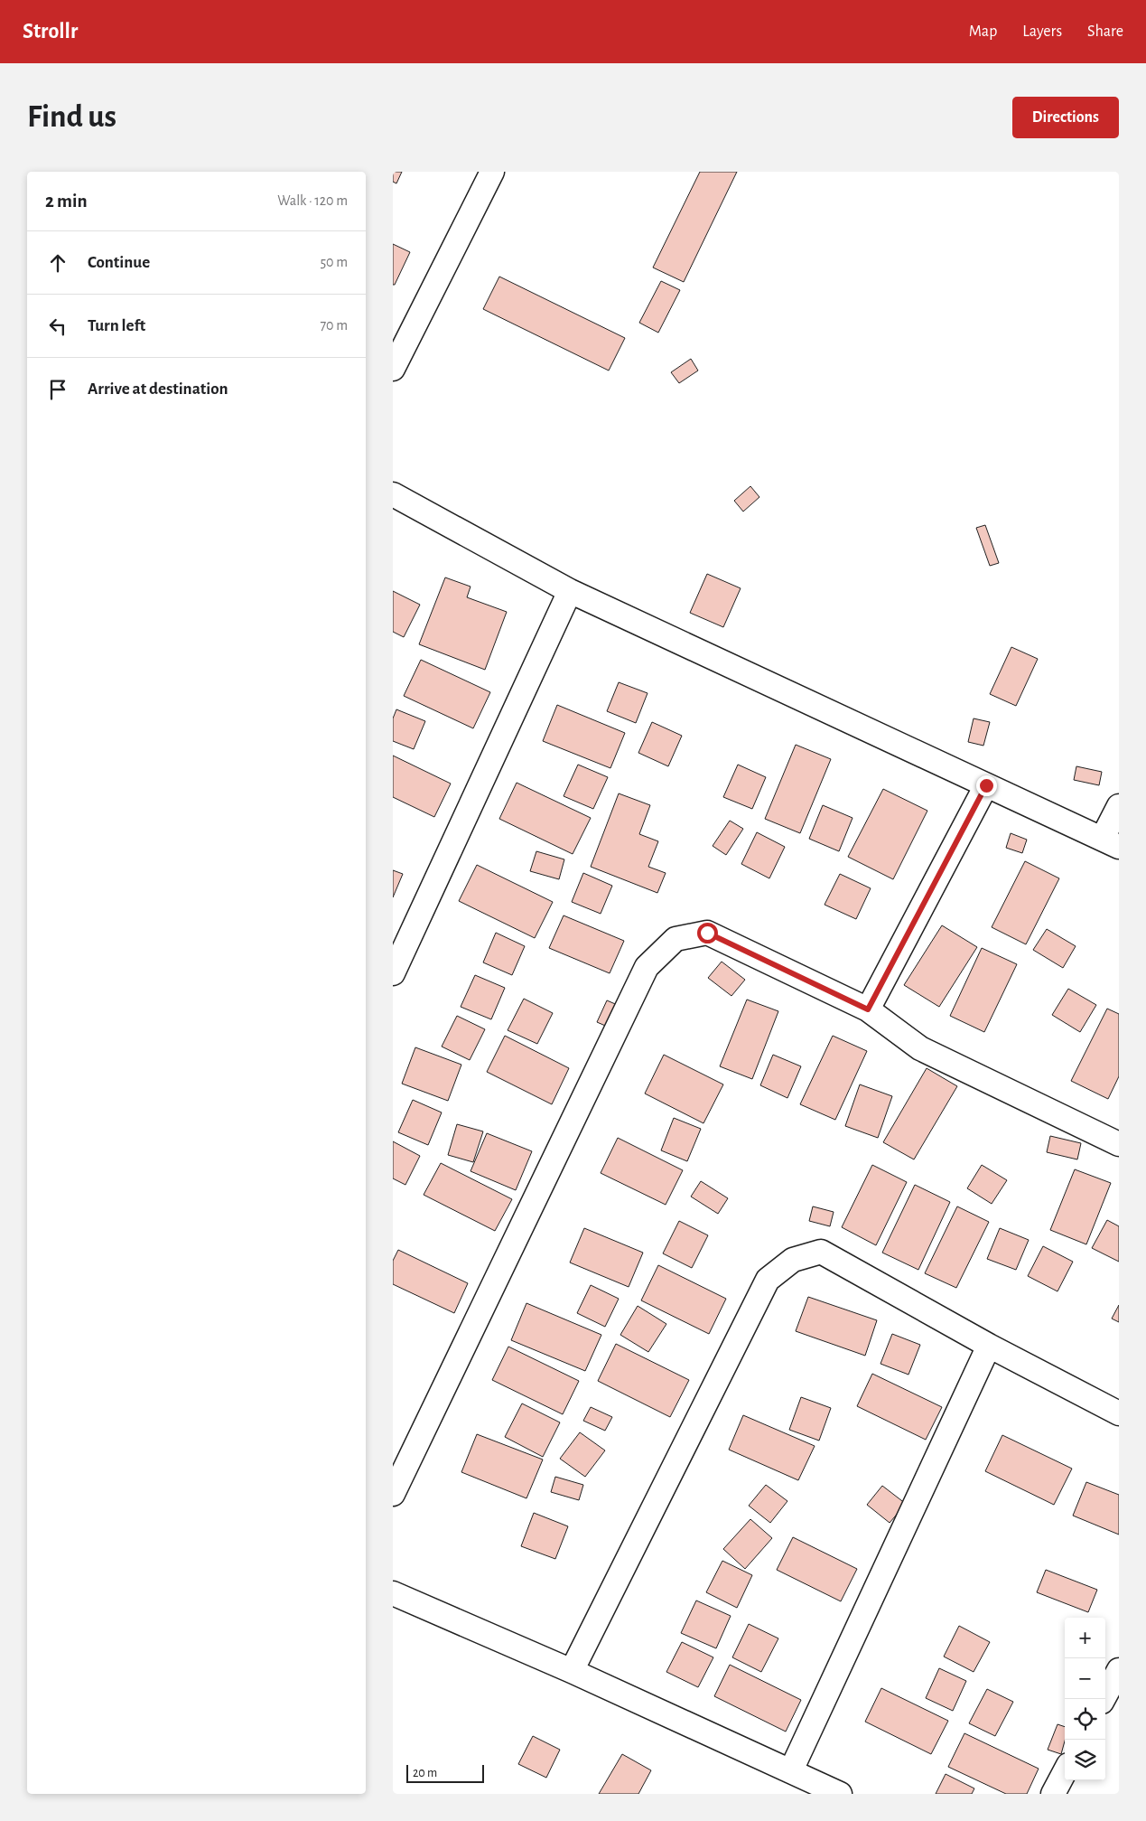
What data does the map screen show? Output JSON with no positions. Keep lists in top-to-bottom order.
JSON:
{
  "scale_bar": "20 m",
  "page": {
    "header": "Strollr",
    "nav": ["Map", "Layers", "Share"],
    "buttons": "Directions",
    "title": "Find us",
    "heading": ["2 min", "Walk · 120 m"],
    "list": [
      ["Continue", "50 m"],
      ["Turn left", "70 m"],
      "Arrive at destination"
    ],
    "map_buttons": ["+", "−"],
    "scale": "20 m"
  }
}
